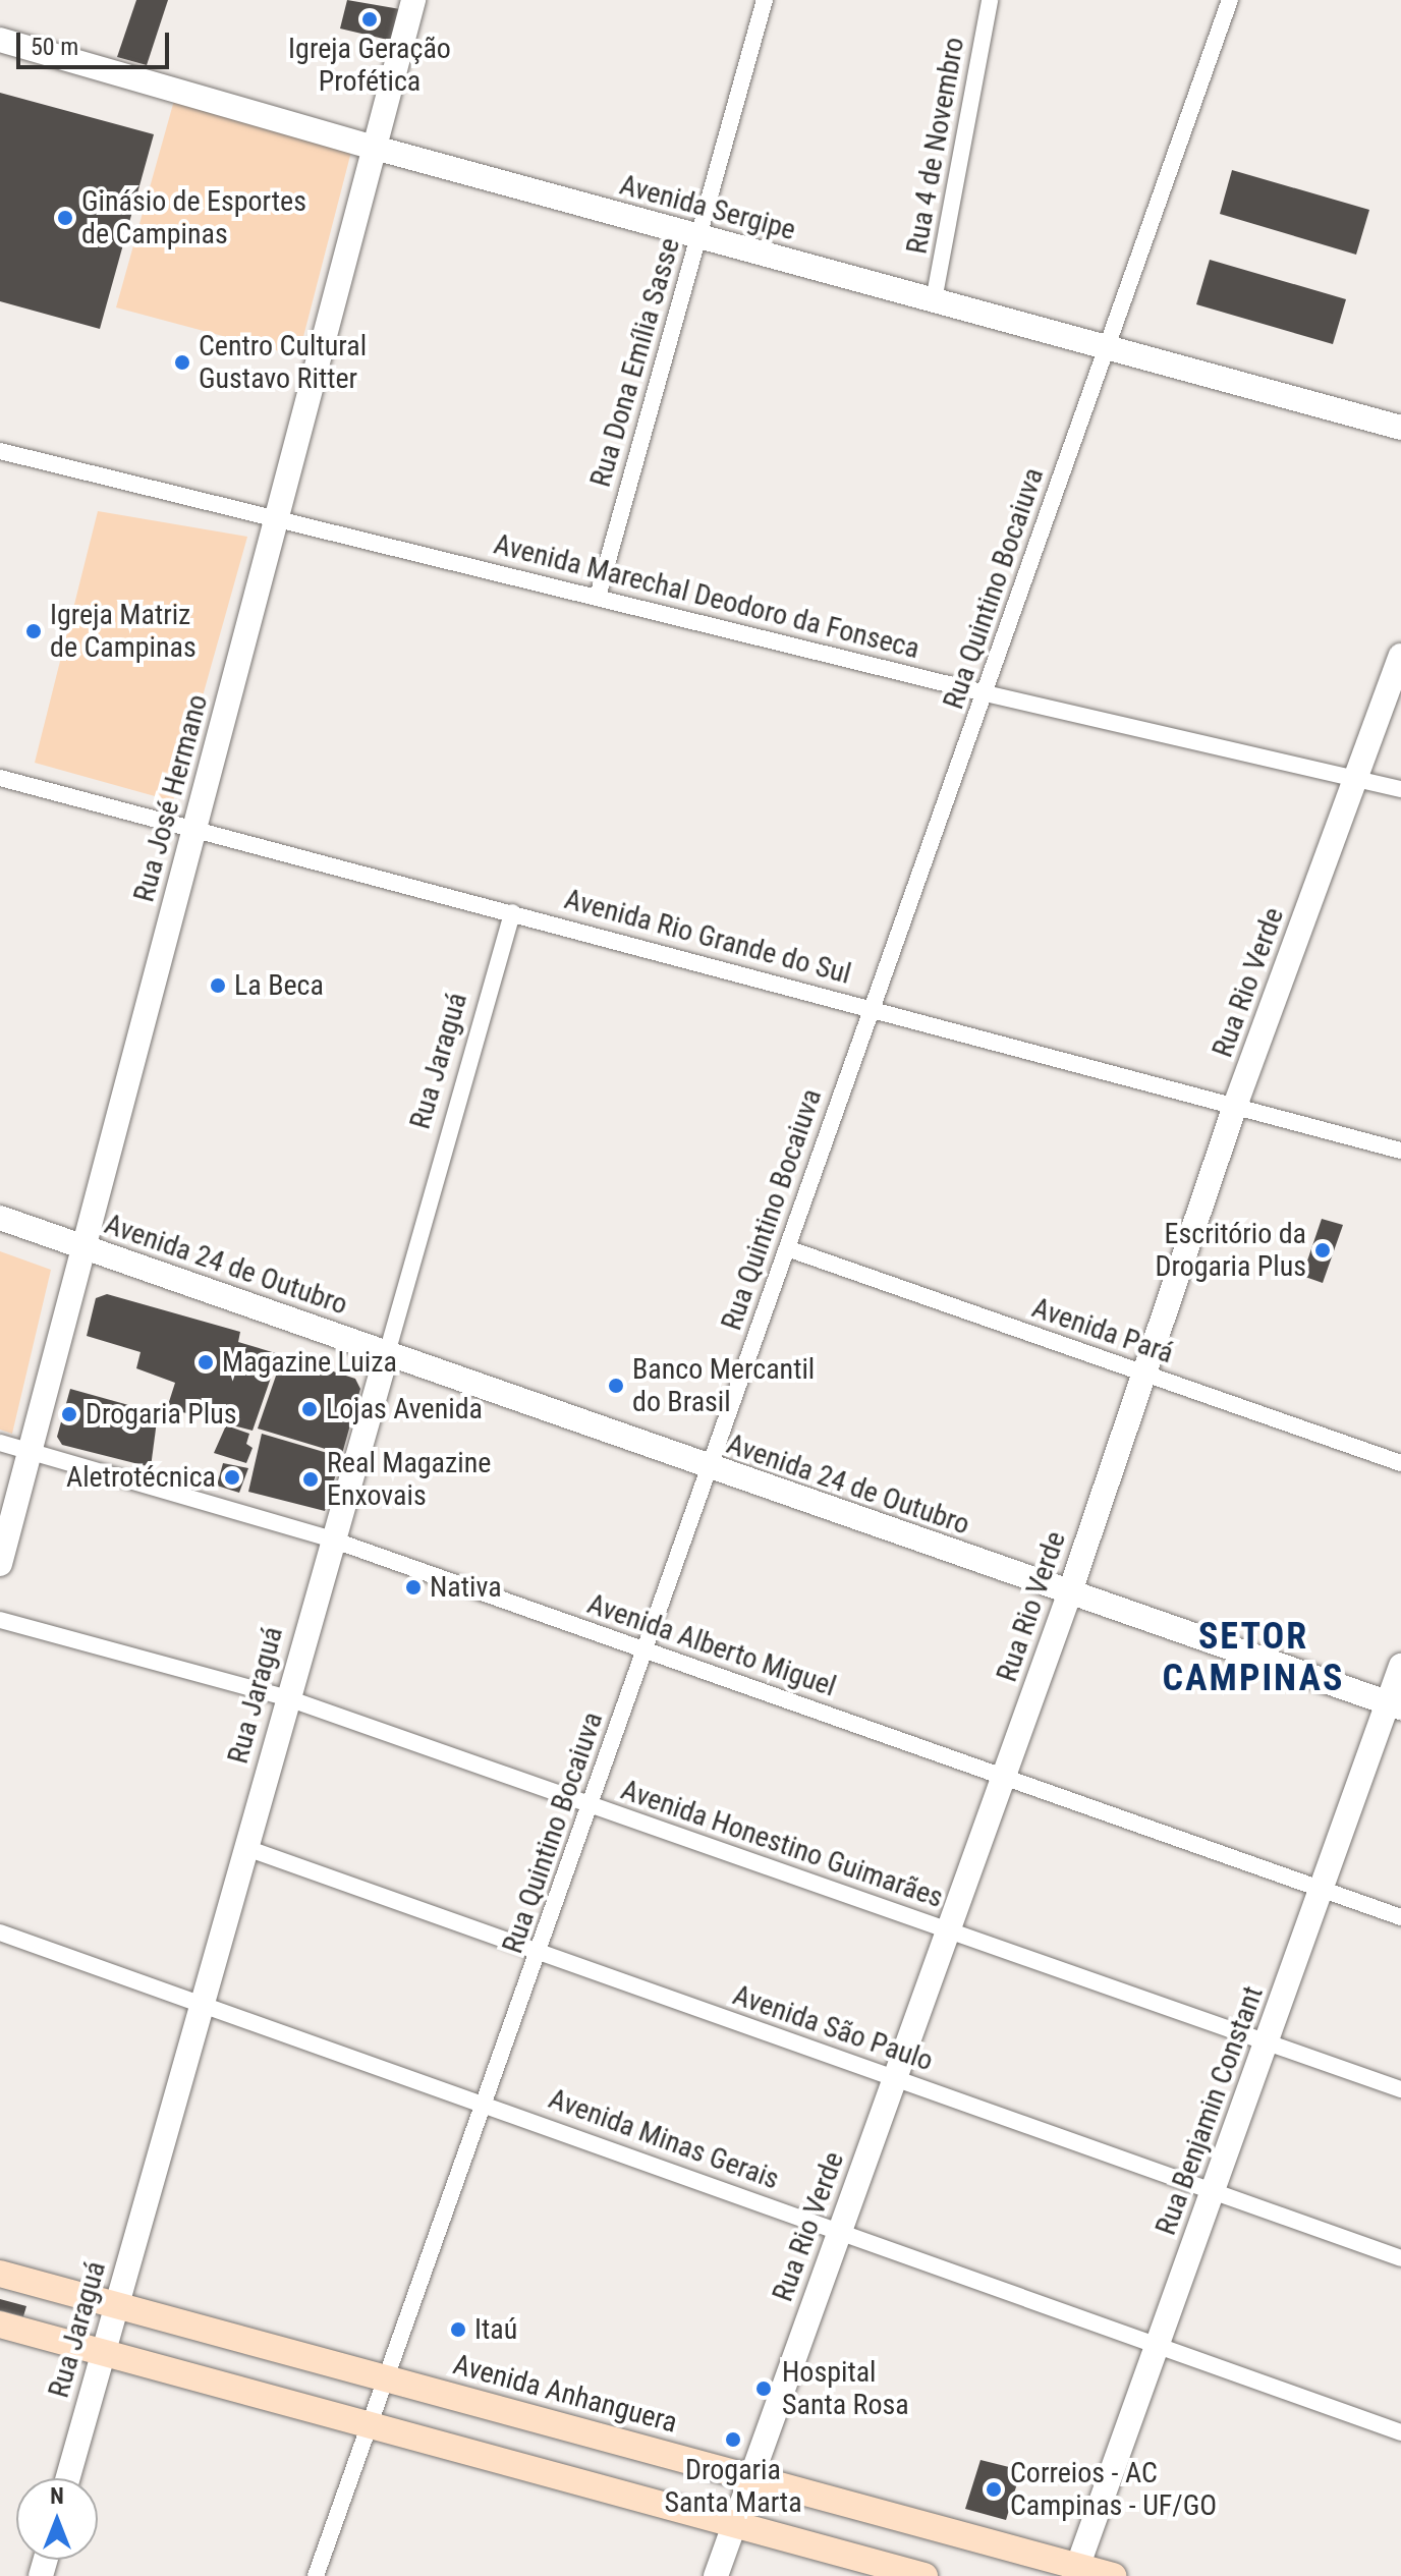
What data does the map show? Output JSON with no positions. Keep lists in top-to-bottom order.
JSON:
{
  "streets": {
    "main road": ["Avenida Anhanguera"],
    "street": [
      "Rua 4 de Novembro",
      "Avenida Sergipe",
      "Rua Dona Emília Sasse",
      "Rua Quintino Bocaiuva",
      "Avenida Marechal Deodoro da Fonseca",
      "Rua José Hermano",
      "Avenida Rio Grande do Sul",
      "Rua Rio Verde",
      "Rua Jaraguá",
      "Avenida 24 de Outubro",
      "Avenida Pará",
      "Avenida Alberto Miguel",
      "Avenida Honestino Guimarães",
      "Avenida São Paulo",
      "Rua Benjamin Constant",
      "Avenida Minas Gerais"
    ]
  },
  "crossings": [
    ["Rua 4 de Novembro", "Avenida Sergipe"],
    ["Avenida Sergipe", "Rua Dona Emília Sasse"],
    ["Avenida Sergipe", "Rua Quintino Bocaiuva"],
    ["Avenida Sergipe", "Rua José Hermano"],
    ["Rua Dona Emília Sasse", "Avenida Marechal Deodoro da Fonseca"],
    ["Rua Quintino Bocaiuva", "Avenida Marechal Deodoro da Fonseca"],
    ["Rua Quintino Bocaiuva", "Avenida Rio Grande do Sul"],
    ["Rua Quintino Bocaiuva", "Avenida 24 de Outubro"],
    ["Rua Quintino Bocaiuva", "Avenida Pará"],
    ["Rua Quintino Bocaiuva", "Avenida Alberto Miguel"],
    ["Rua Quintino Bocaiuva", "Avenida Honestino Guimarães"],
    ["Rua Quintino Bocaiuva", "Avenida São Paulo"],
    ["Rua Quintino Bocaiuva", "Avenida Minas Gerais"],
    ["Rua Quintino Bocaiuva", "Avenida Anhanguera"],
    ["Avenida Marechal Deodoro da Fonseca", "Rua José Hermano"],
    ["Avenida Marechal Deodoro da Fonseca", "Rua Rio Verde"],
    ["Rua José Hermano", "Avenida Rio Grande do Sul"],
    ["Rua José Hermano", "Avenida 24 de Outubro"],
    ["Rua José Hermano", "Avenida Alberto Miguel"],
    ["Avenida Rio Grande do Sul", "Rua Rio Verde"],
    ["Avenida Rio Grande do Sul", "Rua Jaraguá"],
    ["Rua Rio Verde", "Avenida 24 de Outubro"],
    ["Rua Rio Verde", "Avenida Pará"],
    ["Rua Rio Verde", "Avenida Alberto Miguel"],
    ["Rua Rio Verde", "Avenida Honestino Guimarães"],
    ["Rua Rio Verde", "Avenida São Paulo"],
    ["Rua Rio Verde", "Avenida Minas Gerais"],
    ["Rua Rio Verde", "Avenida Anhanguera"],
    ["Rua Jaraguá", "Avenida 24 de Outubro"],
    ["Rua Jaraguá", "Avenida Alberto Miguel"],
    ["Rua Jaraguá", "Avenida Honestino Guimarães"],
    ["Rua Jaraguá", "Avenida São Paulo"],
    ["Rua Jaraguá", "Avenida Minas Gerais"],
    ["Rua Jaraguá", "Avenida Anhanguera"],
    ["Avenida 24 de Outubro", "Rua Benjamin Constant"],
    ["Avenida Alberto Miguel", "Rua Benjamin Constant"],
    ["Avenida Honestino Guimarães", "Rua Benjamin Constant"],
    ["Avenida São Paulo", "Rua Benjamin Constant"],
    ["Rua Benjamin Constant", "Avenida Minas Gerais"],
    ["Rua Benjamin Constant", "Avenida Anhanguera"]
  ],
  "districts": ["SETOR CAMPINAS"],
  "places": [
    "Igreja Geração Profética",
    "Ginásio de Esportes de Campinas",
    "Centro Cultural Gustavo Ritter",
    "Igreja Matriz de Campinas",
    "La Beca",
    "Escritório da Drogaria Plus",
    "Magazine Luiza",
    "Banco Mercantil do Brasil",
    "Lojas Avenida",
    "Drogaria Plus",
    "Aletrotécnica",
    "Real Magazine Enxovais",
    "Nativa",
    "Itaú",
    "Hospital Santa Rosa",
    "Drogaria Santa Marta",
    "Correios - AC Campinas - UF/GO"
  ],
  "scale_bar": "50 m",
  "north": "top"
}
